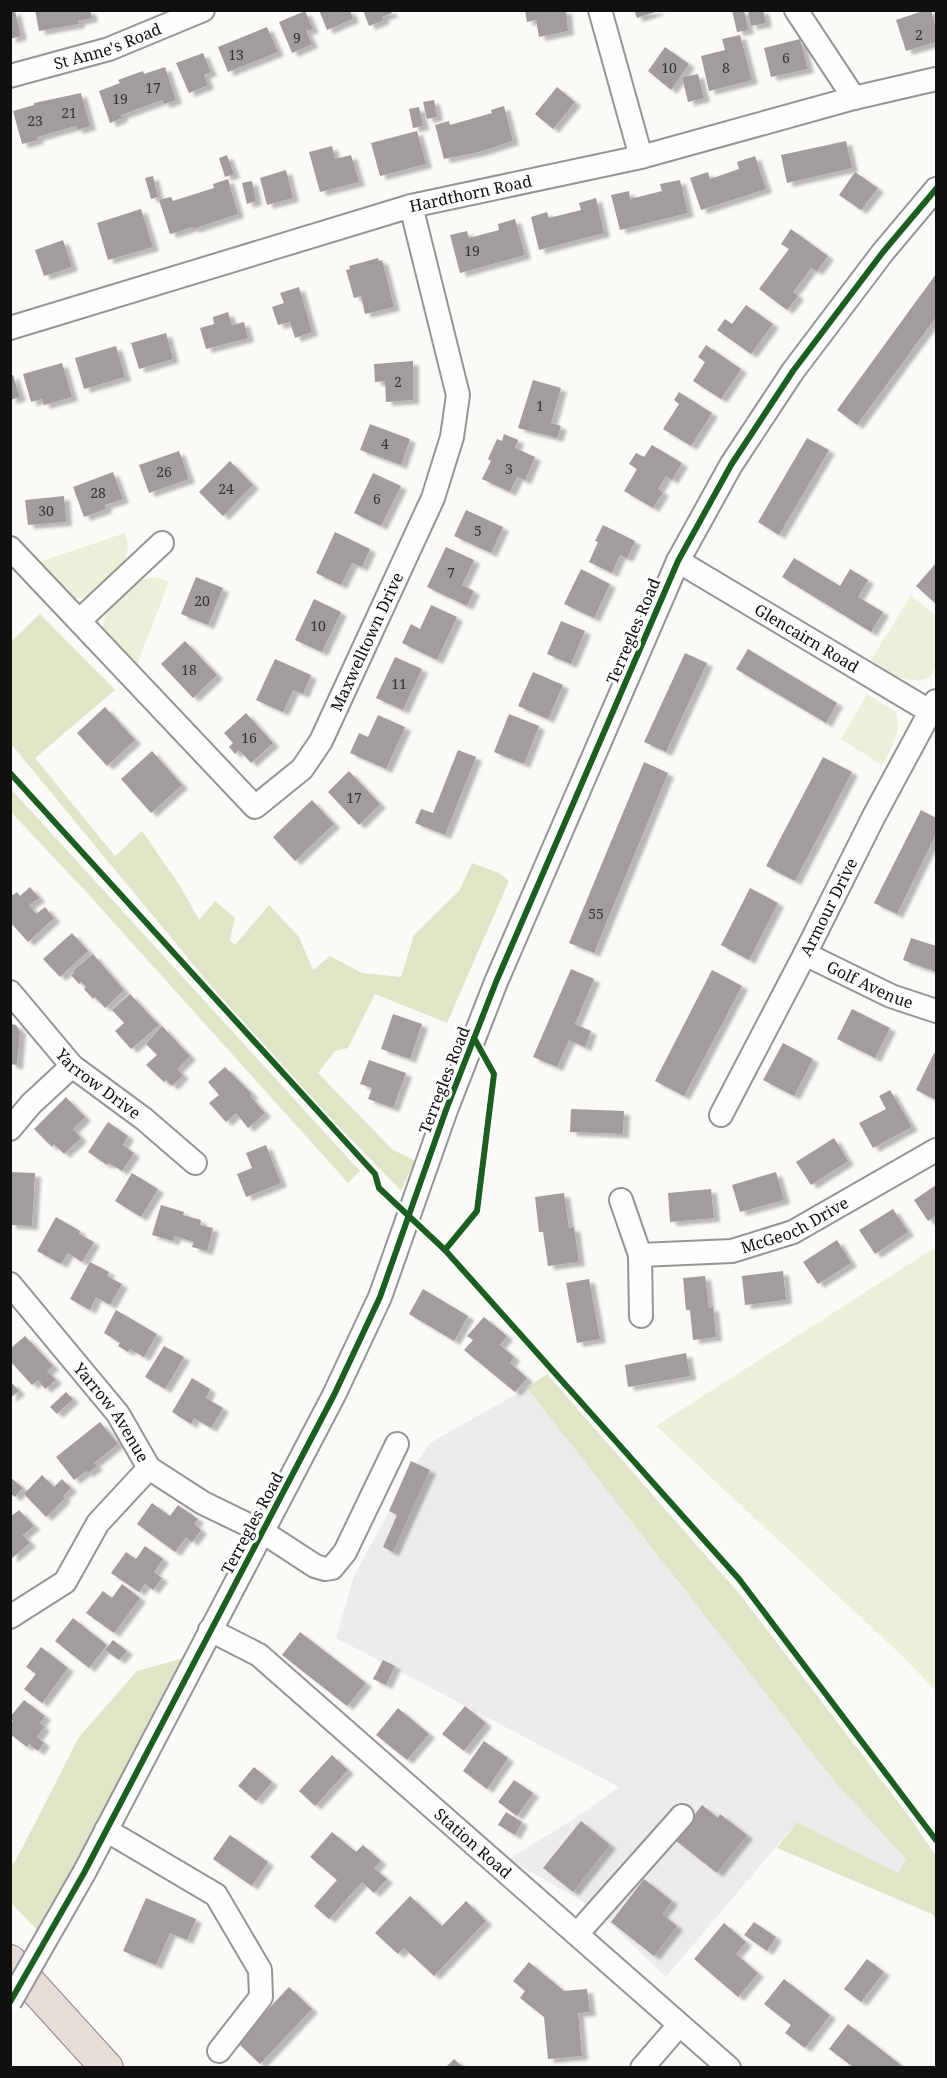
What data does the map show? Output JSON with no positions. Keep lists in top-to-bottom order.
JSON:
{
  "streets": {
    "street": [
      "St Anne's Road",
      "Hardthorn Road",
      "Terregles Road",
      "Glencairn Road",
      "Maxwelltown Drive",
      "Armour Drive",
      "Golf Avenue",
      "Yarrow Drive",
      "McGeoch Drive",
      "Yarrow Avenue",
      "Station Road"
    ]
  },
  "crossings": [
    ["Hardthorn Road", "Maxwelltown Drive"],
    ["Terregles Road", "Glencairn Road"],
    ["Terregles Road", "Yarrow Avenue"],
    ["Terregles Road", "Station Road"],
    ["Glencairn Road", "Armour Drive"],
    ["Armour Drive", "Golf Avenue"]
  ],
  "house_numbers": [
    "2",
    "9",
    "13",
    "6",
    "10",
    "8",
    "17",
    "19",
    "21",
    "23",
    "19",
    "2",
    "1",
    "4",
    "3",
    "26",
    "24",
    "28",
    "6",
    "30",
    "5",
    "7",
    "20",
    "10",
    "18",
    "11",
    "16",
    "17",
    "55"
  ]
}
